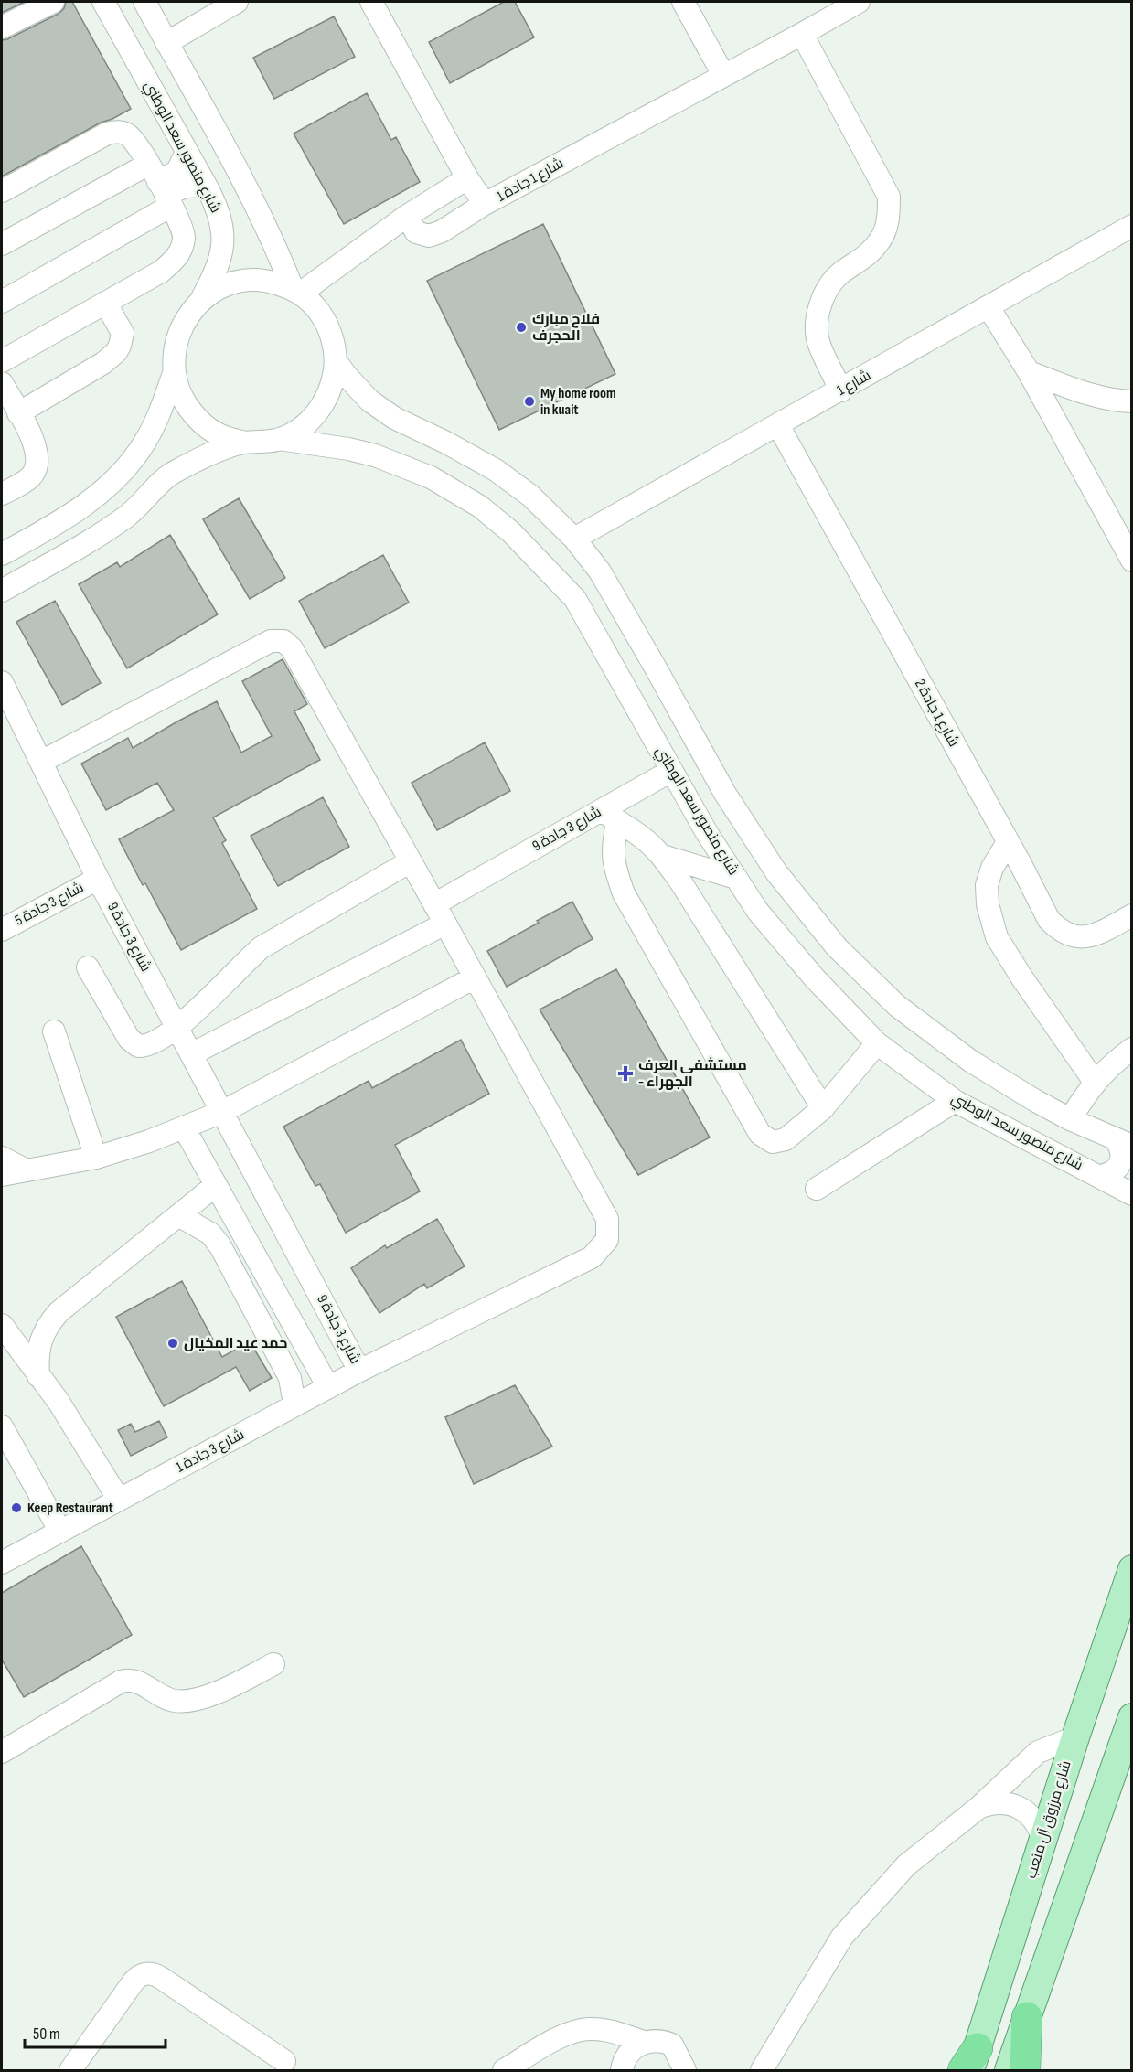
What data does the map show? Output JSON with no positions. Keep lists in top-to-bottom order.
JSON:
{
  "streets": {
    "main road": ["شارع مرزوق آل متعب"],
    "street": [
      "شارع منصور سعد الوطني",
      "شارع 1 جادة 1",
      "شارع 1",
      "شارع 1 جادة 2",
      "شارع 3 جادة 9",
      "شارع 3 جادة 5",
      "شارع 3 جادة 1"
    ]
  },
  "crossings": [
    ["شارع منصور سعد الوطني", "شارع 3 جادة 9"],
    ["شارع 1", "شارع 1 جادة 2"],
    ["شارع 3 جادة 9", "شارع 3 جادة 5"],
    ["شارع 3 جادة 9", "شارع 3 جادة 1"]
  ],
  "places": {
    "other": [
      "فلاح مبارك الحجرف",
      "My home room in kuait",
      "حمد عيد المخيال",
      "Keep Restaurant"
    ],
    "health": ["مستشفى العرف - الجهراء"]
  },
  "scale_bar": "50 m"
}
